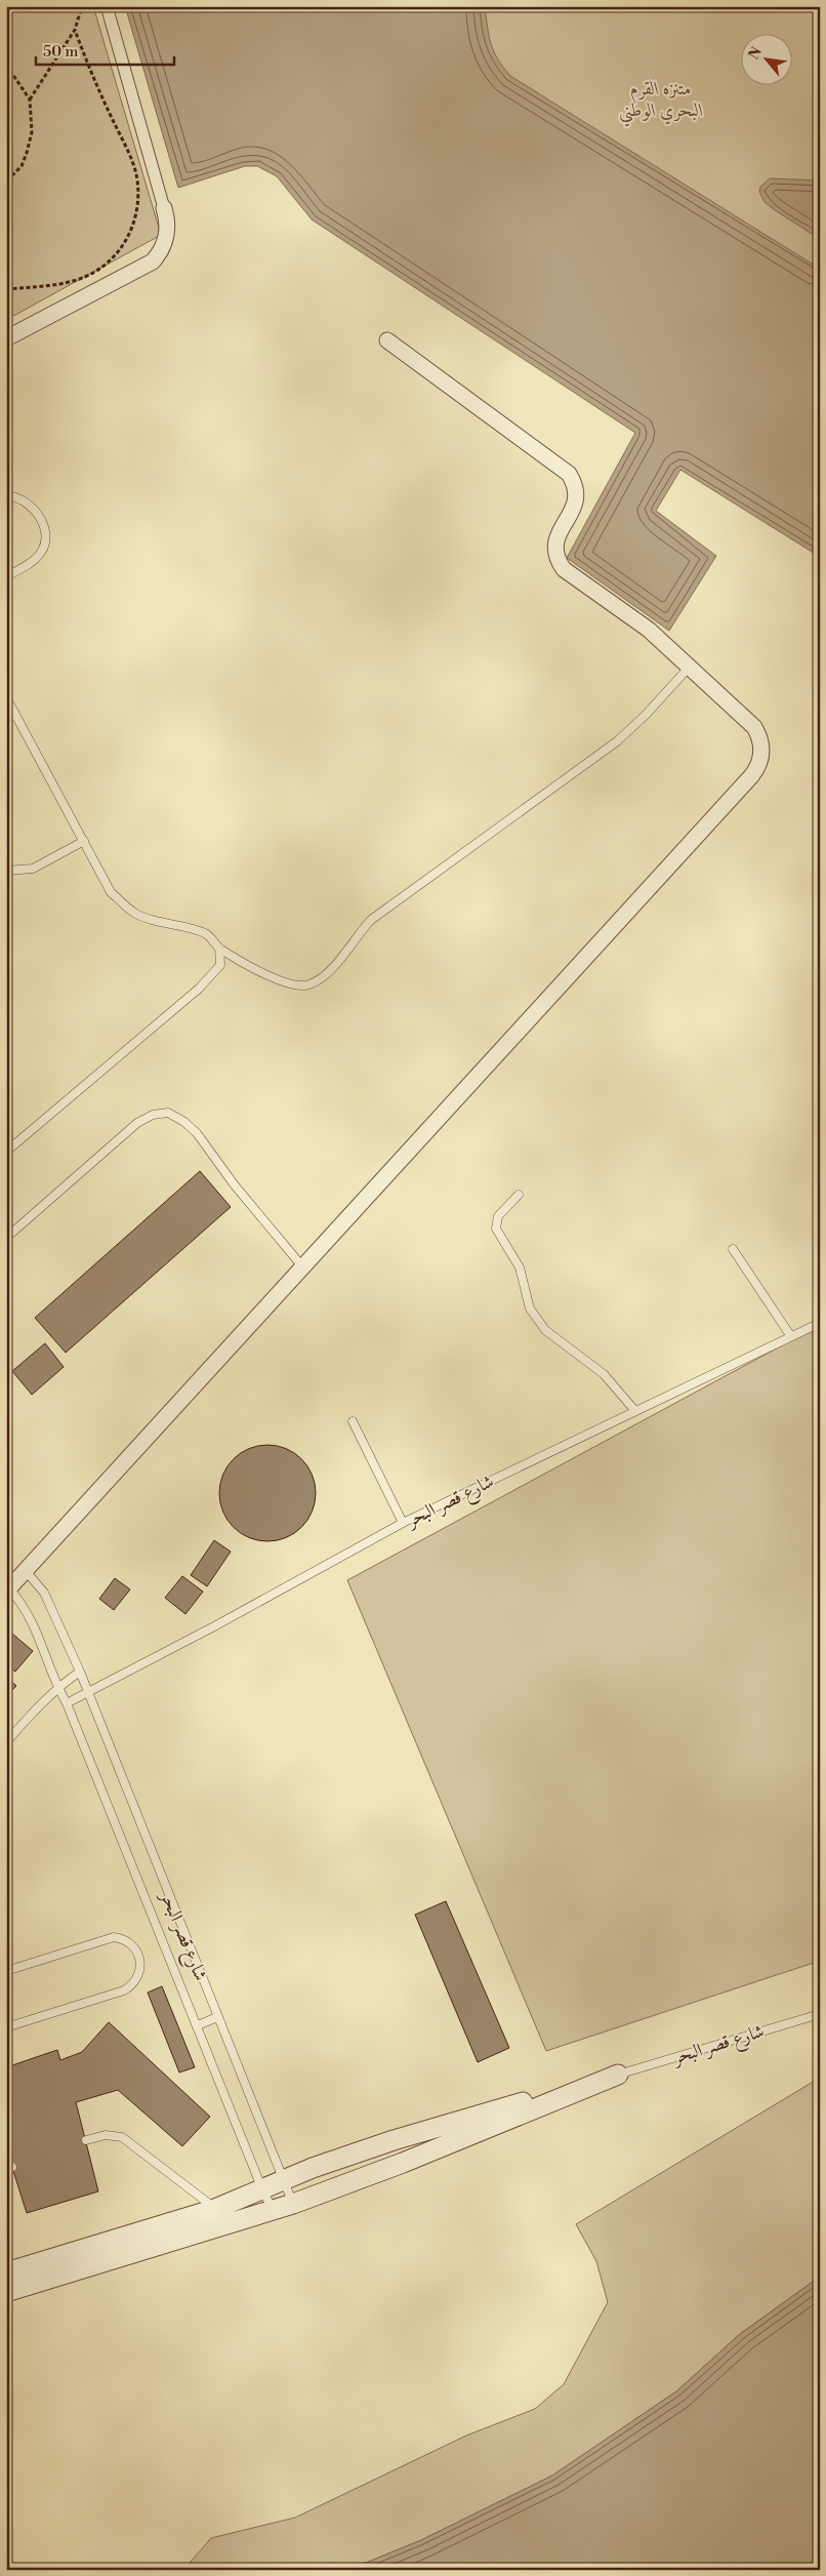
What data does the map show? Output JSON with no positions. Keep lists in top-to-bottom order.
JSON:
{
  "streets": {
    "street": ["شارع قصر البحر"]
  },
  "parks": ["متنزه القرم البحري الوطني"],
  "scale_bar": "50 m",
  "north": "top left"
}
